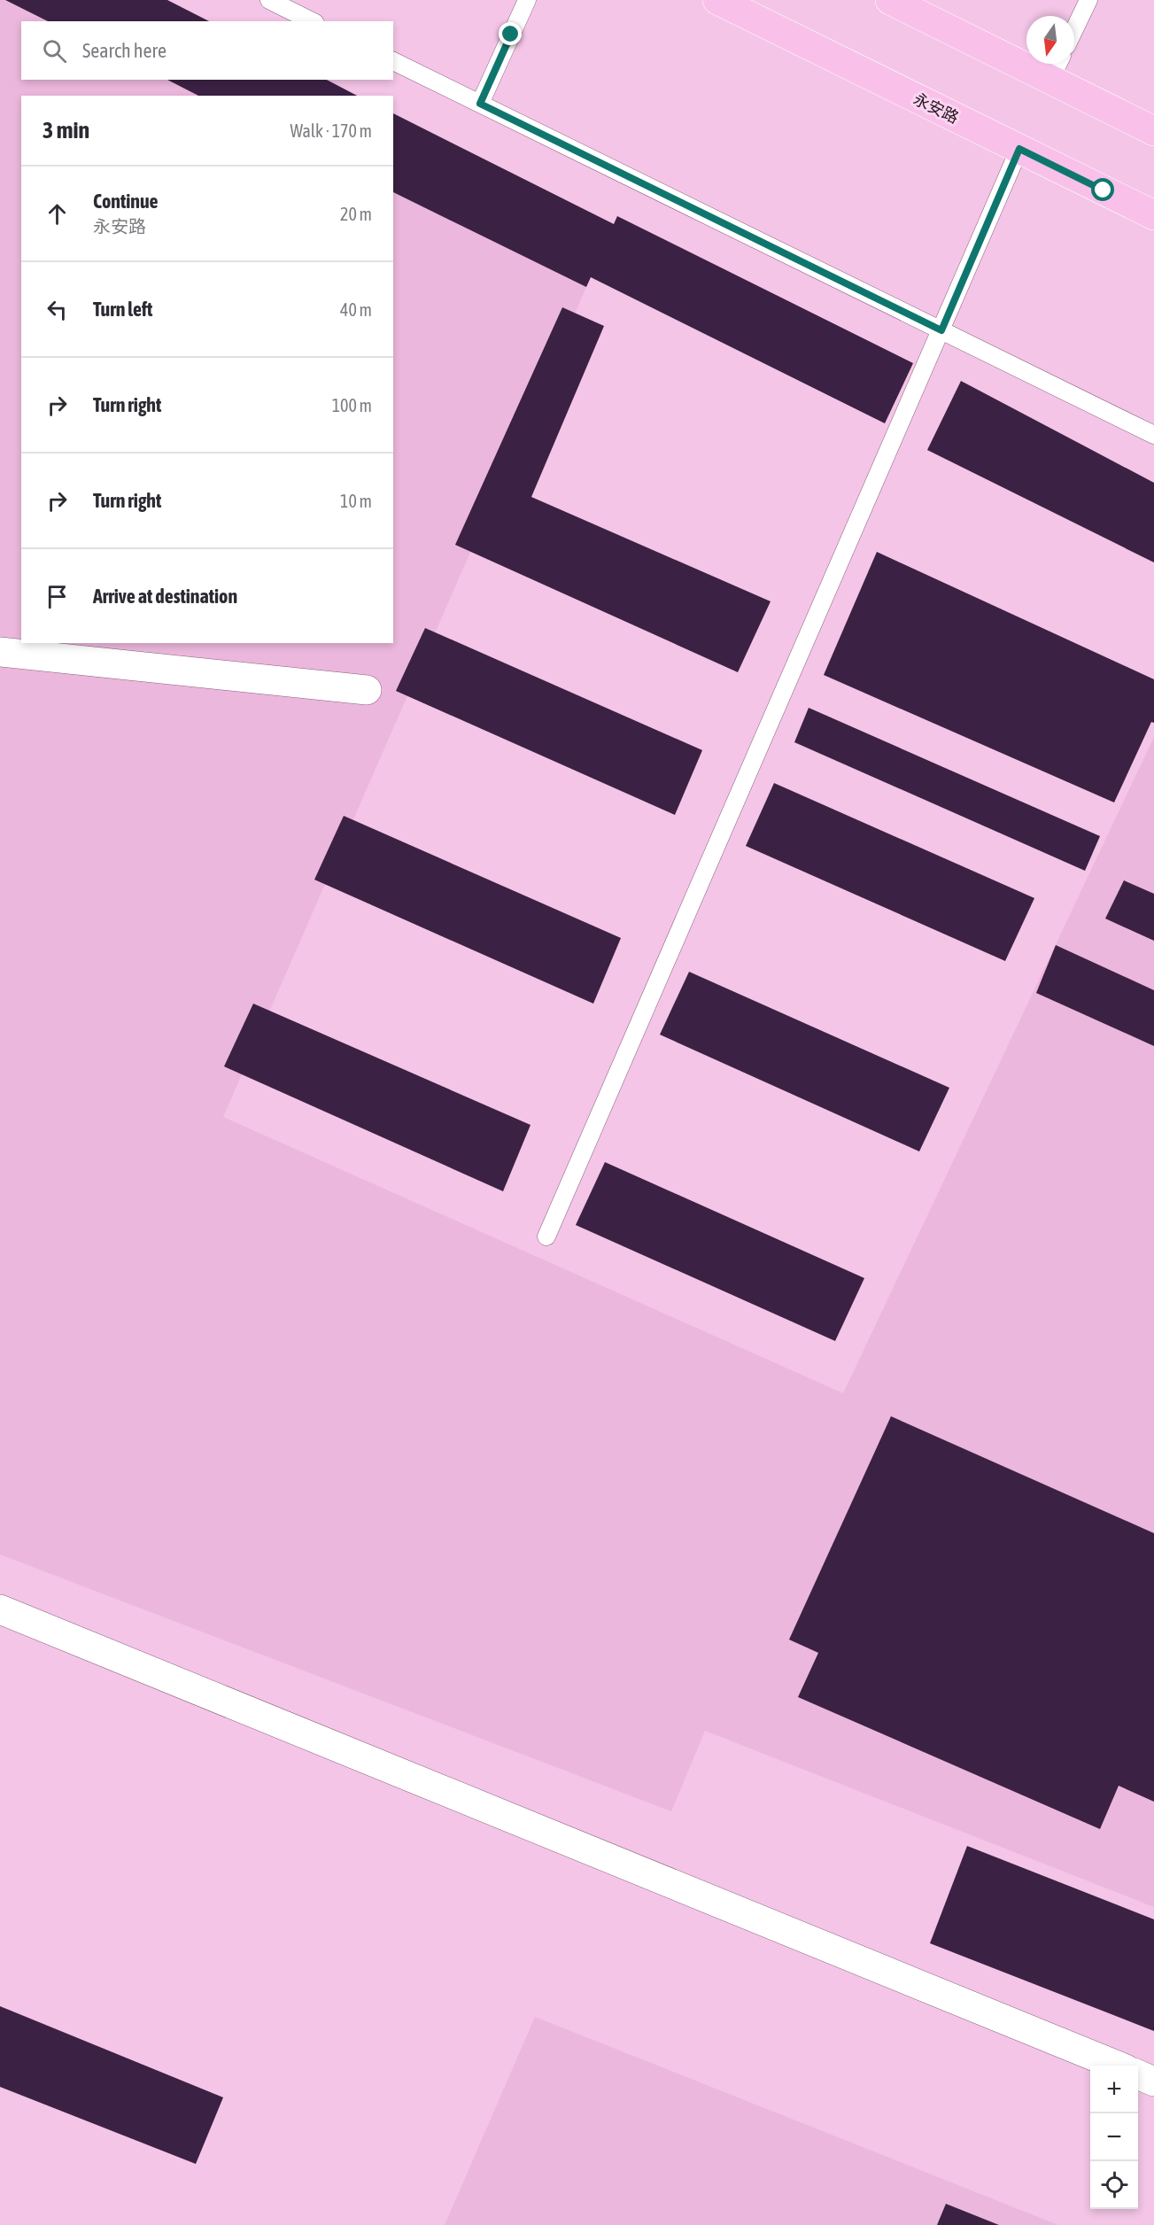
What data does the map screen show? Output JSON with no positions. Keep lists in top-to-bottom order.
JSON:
{
  "streets": {
    "main road": ["永安路"]
  },
  "north": "bottom",
  "page": {
    "search": "Search here",
    "heading": ["3 min", "Walk · 170 m"],
    "list": [
      ["Continue", "永安路", "20 m"],
      ["Turn left", "40 m"],
      ["Turn right", "100 m"],
      ["Turn right", "10 m"],
      "Arrive at destination"
    ],
    "map_buttons": ["+", "−"]
  }
}
